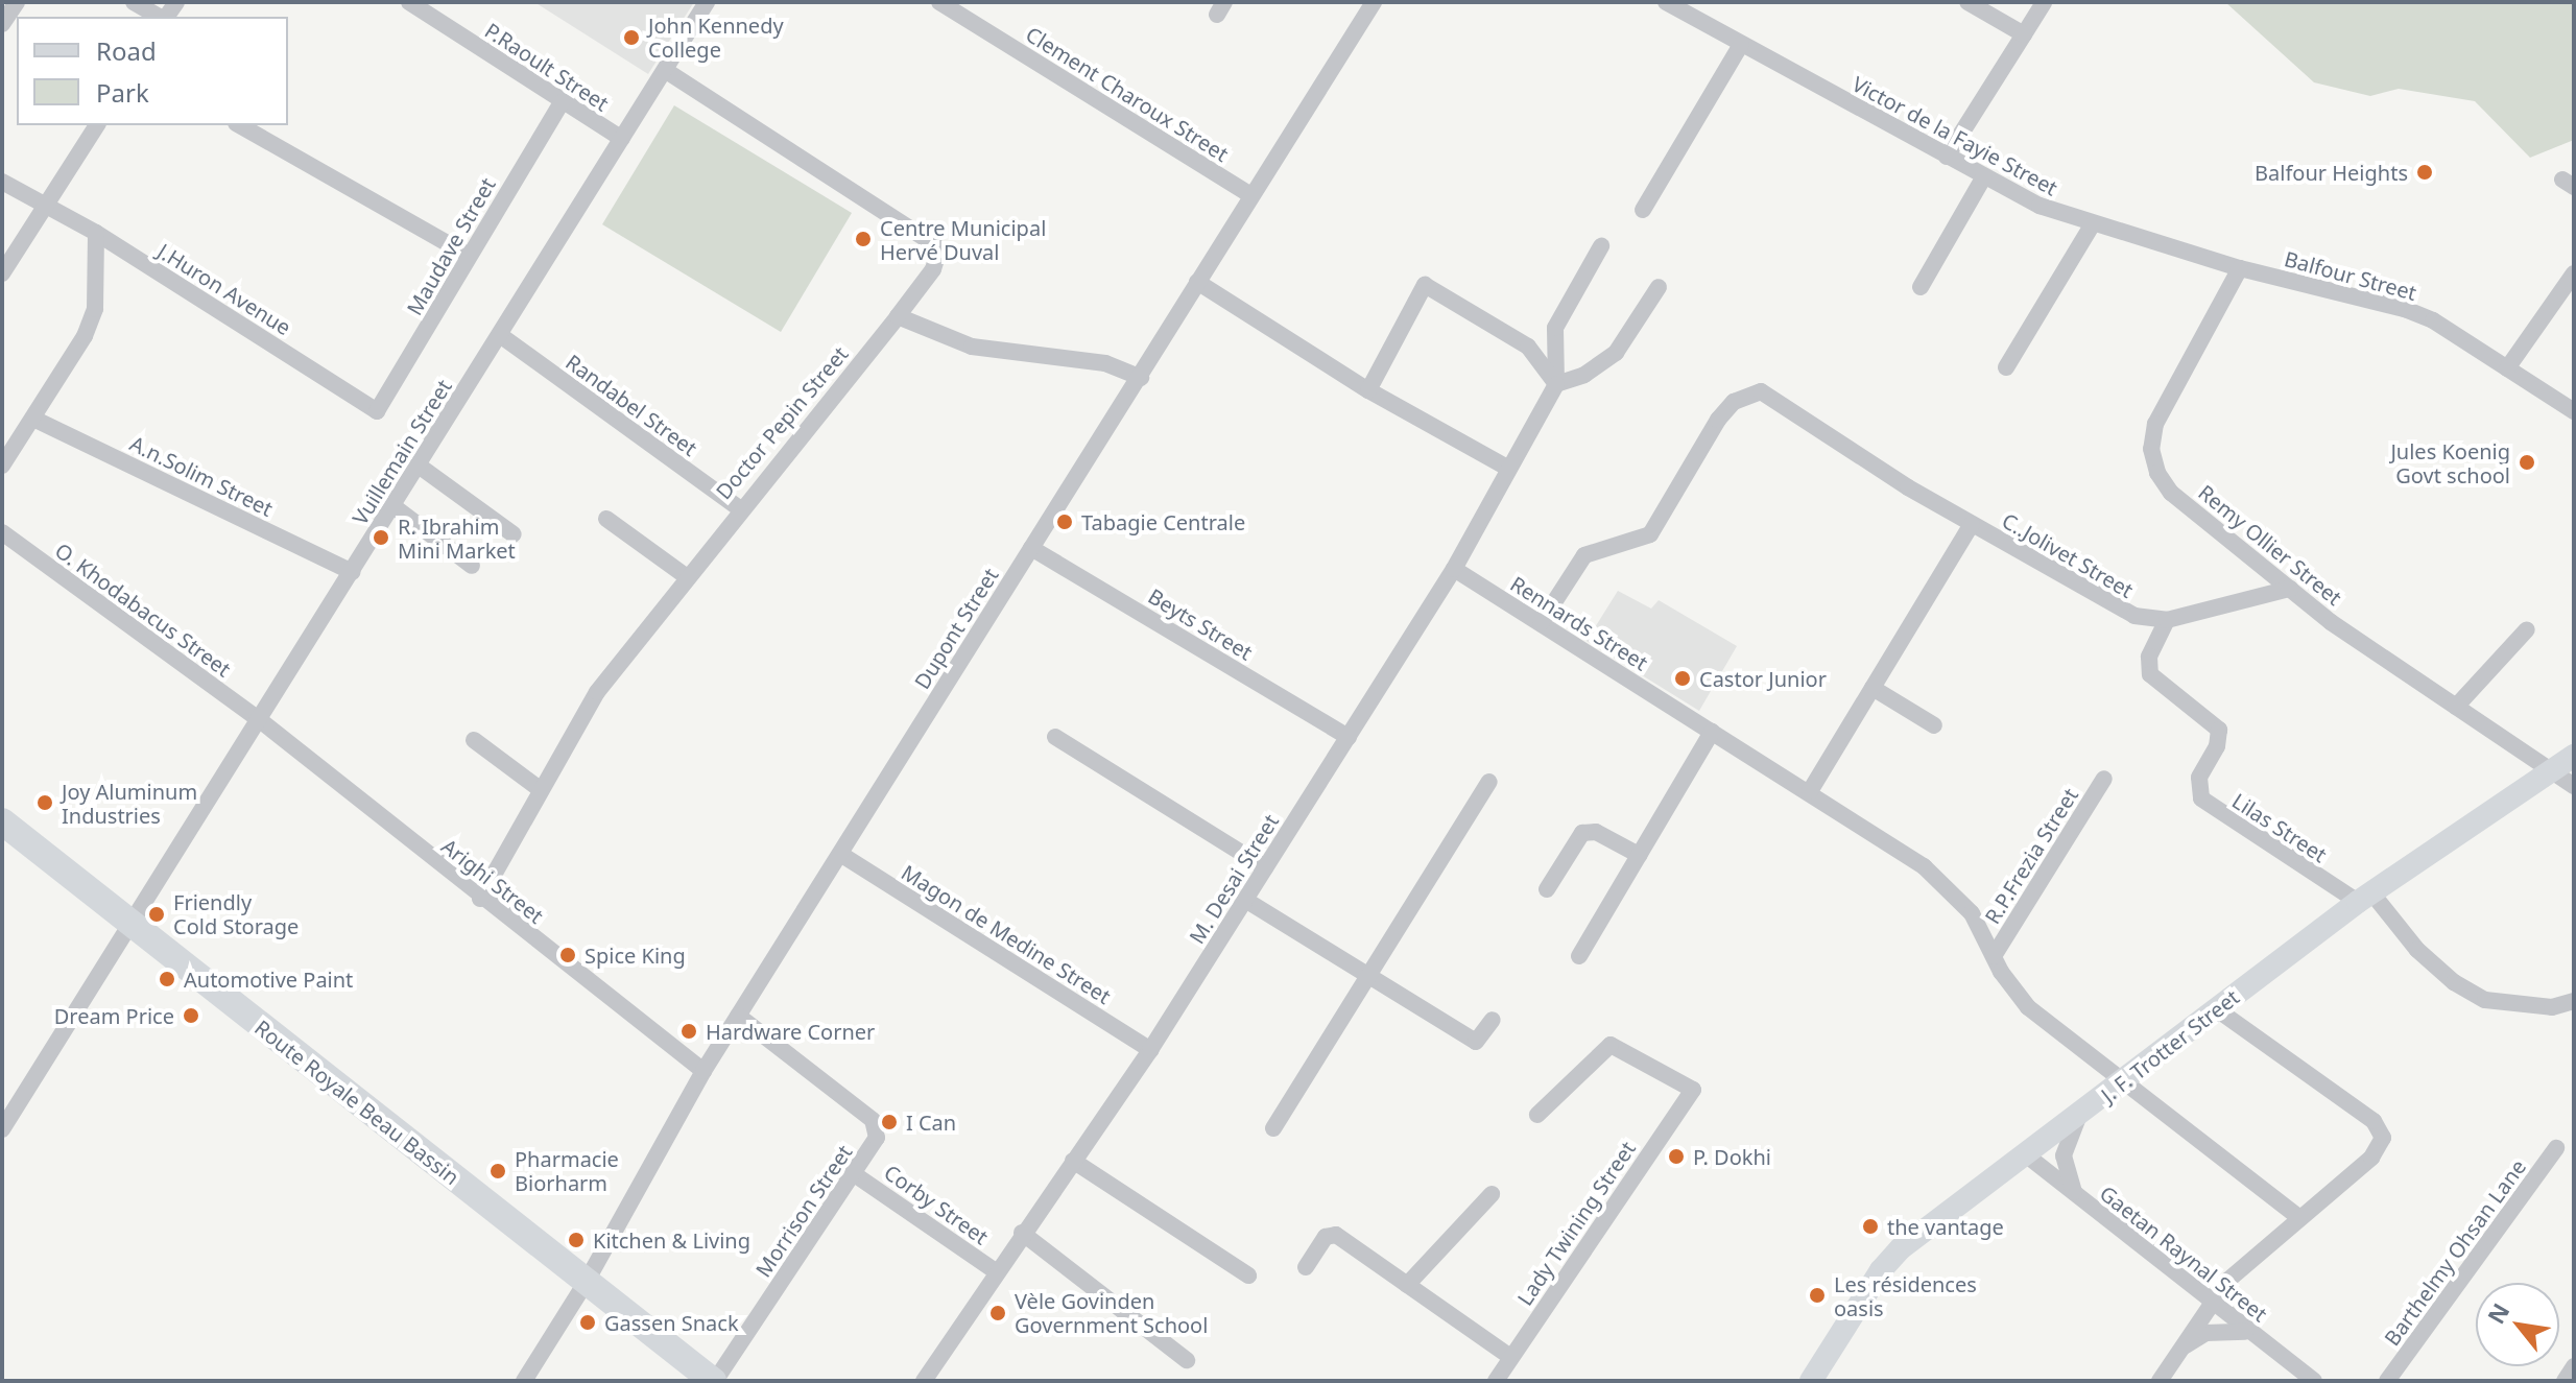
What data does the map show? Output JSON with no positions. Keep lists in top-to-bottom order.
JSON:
{
  "streets": {
    "main road": ["Route Royale Beau Bassin"],
    "street": [
      "P.Raoult Street",
      "Clement Charoux Street",
      "Victor de la Fayie Street",
      "Maudave Street",
      "Balfour Street",
      "J.Huron Avenue",
      "Randabel Street",
      "Doctor Pepin Street",
      "Vuillemain Street",
      "A.n.Solim Street",
      "Remy Ollier Street",
      "C..Jolivet Street",
      "O. Khodabacus Street",
      "Rennards Street",
      "Beyts Street",
      "Dupont Street",
      "Lilas Street",
      "R.P.Frezia Street",
      "M. Desai Street",
      "Arighi Street",
      "Magon de Medine Street",
      "J. F. Trotter Street",
      "Corby Street",
      "Morrison Street",
      "Lady Twining Street",
      "Barthelmy Ohsan Lane",
      "Gaetan Raynal Street"
    ]
  },
  "crossings": [
    ["P.Raoult Street", "Maudave Street"],
    ["P.Raoult Street", "Vuillemain Street"],
    ["Clement Charoux Street", "Dupont Street"],
    ["Victor de la Fayie Street", "Balfour Street"],
    ["Victor de la Fayie Street", "Remy Ollier Street"],
    ["Maudave Street", "J.Huron Avenue"],
    ["Balfour Street", "Remy Ollier Street"],
    ["Randabel Street", "Doctor Pepin Street"],
    ["Randabel Street", "Vuillemain Street"],
    ["Doctor Pepin Street", "Vuillemain Street"],
    ["Doctor Pepin Street", "Arighi Street"],
    ["Vuillemain Street", "A.n.Solim Street"],
    ["Vuillemain Street", "O. Khodabacus Street"],
    ["Vuillemain Street", "Arighi Street"],
    ["Vuillemain Street", "Route Royale Beau Bassin"],
    ["Remy Ollier Street", "C..Jolivet Street"],
    ["Remy Ollier Street", "J. F. Trotter Street"],
    ["C..Jolivet Street", "Rennards Street"],
    ["C..Jolivet Street", "Lilas Street"],
    ["O. Khodabacus Street", "Arighi Street"],
    ["Rennards Street", "R.P.Frezia Street"],
    ["Rennards Street", "M. Desai Street"],
    ["Rennards Street", "J. F. Trotter Street"],
    ["Beyts Street", "Dupont Street"],
    ["Beyts Street", "M. Desai Street"],
    ["Dupont Street", "Arighi Street"],
    ["Dupont Street", "Magon de Medine Street"],
    ["Dupont Street", "Route Royale Beau Bassin"],
    ["Dupont Street", "Morrison Street"],
    ["Lilas Street", "J. F. Trotter Street"],
    ["M. Desai Street", "Magon de Medine Street"],
    ["M. Desai Street", "Corby Street"],
    ["J. F. Trotter Street", "Gaetan Raynal Street"],
    ["Route Royale Beau Bassin", "Morrison Street"],
    ["Corby Street", "Morrison Street"]
  ],
  "places": [
    "John Kennedy College",
    "Balfour Heights",
    "Centre Municipal Hervé Duval",
    "Jules Koenig Govt school",
    "Tabagie Centrale",
    "R. Ibrahim Mini Market",
    "Castor Junior",
    "Joy Aluminum Industries",
    "Friendly Cold Storage",
    "Spice King",
    "Automotive Paint",
    "Dream Price",
    "Hardware Corner",
    "I Can",
    "P. Dokhi",
    "Pharmacie Biorharm",
    "the vantage",
    "Kitchen & Living",
    "Les résidences oasis",
    "Vèle Govinden Government School",
    "Gassen Snack"
  ],
  "legend": ["Road", "Park"],
  "north": "top left"
}
